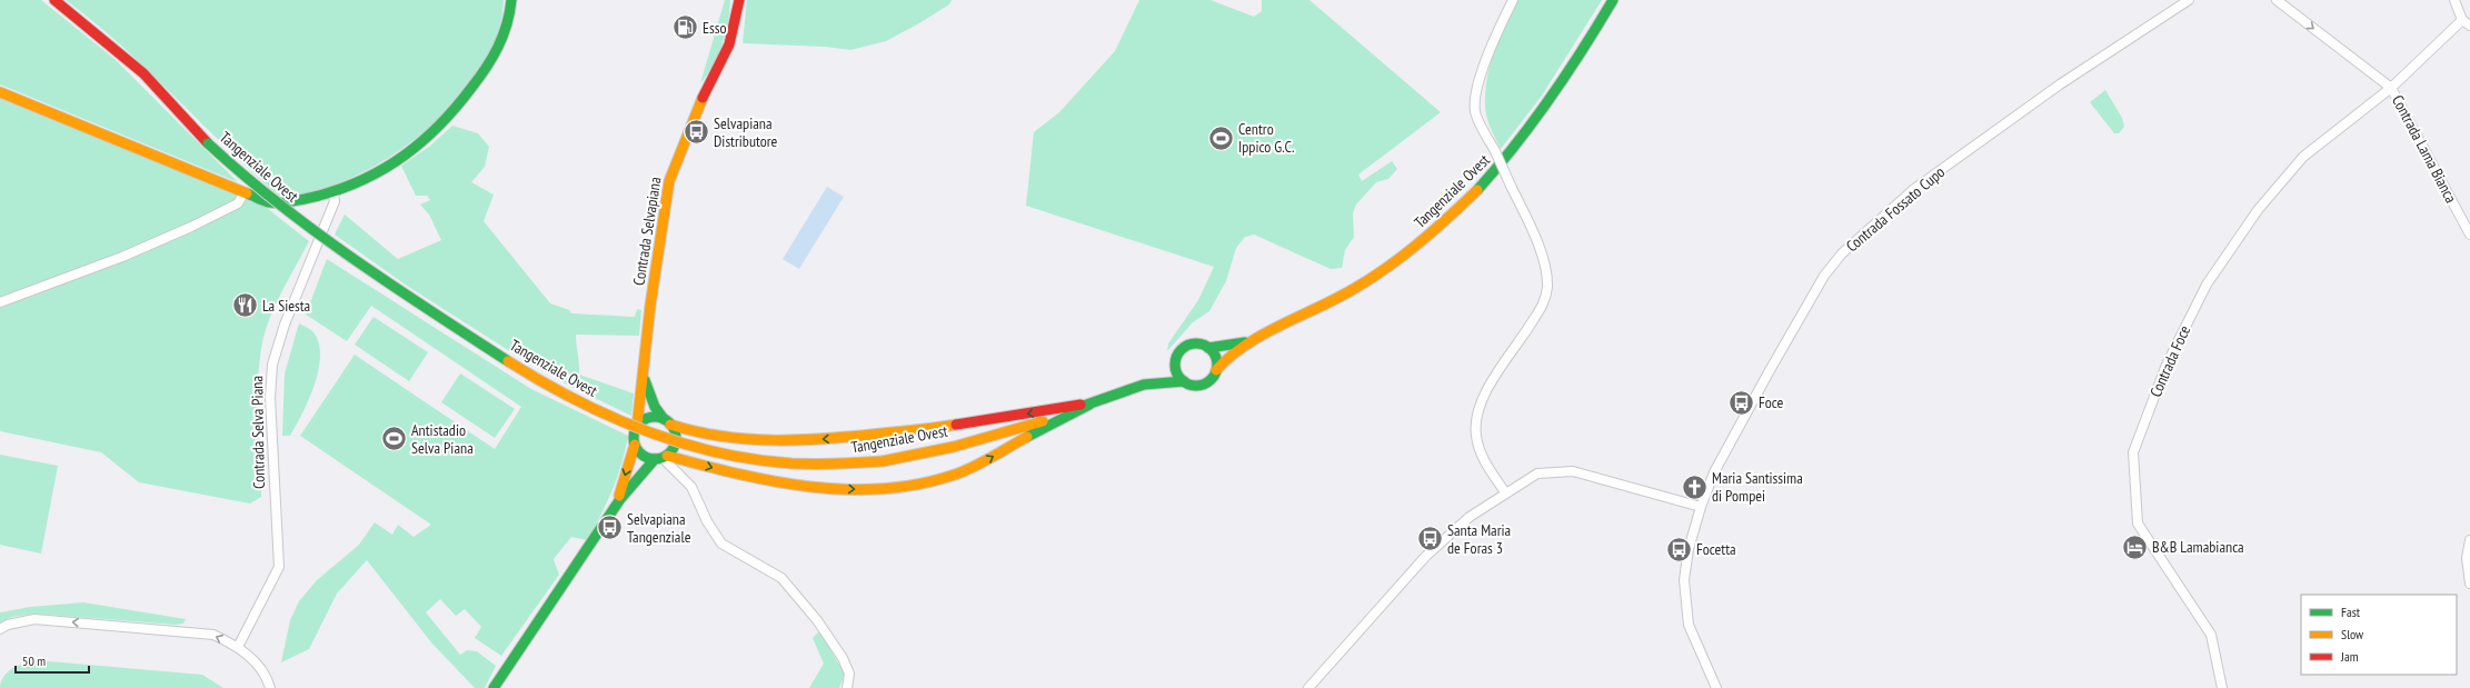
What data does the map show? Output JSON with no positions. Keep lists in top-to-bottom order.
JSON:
{
  "streets": {
    "main road": ["Tangenziale Ovest", "Contrada Selvapiana"],
    "street": [
      "Contrada Lama Bianca",
      "Contrada Fossato Cupo",
      "Contrada Foce",
      "Contrada Selva Piana"
    ]
  },
  "crossings": [
    ["Contrada Lama Bianca", "Contrada Foce"]
  ],
  "places": {
    "fuel station": ["Esso"],
    "bus stop": [
      "Selvapiana Distributore",
      "Foce",
      "Selvapiana Tangenziale",
      "Santa Maria de Foras 3",
      "Focetta"
    ],
    "sports": ["Centro Ippico G.C.", "Antistadio Selva Piana"],
    "restaurant": ["La Siesta"],
    "church": ["Maria Santissima di Pompei"],
    "hotel": ["B&B Lamabianca"]
  },
  "legend": ["Fast", "Slow", "Jam"],
  "scale_bar": "50 m"
}
